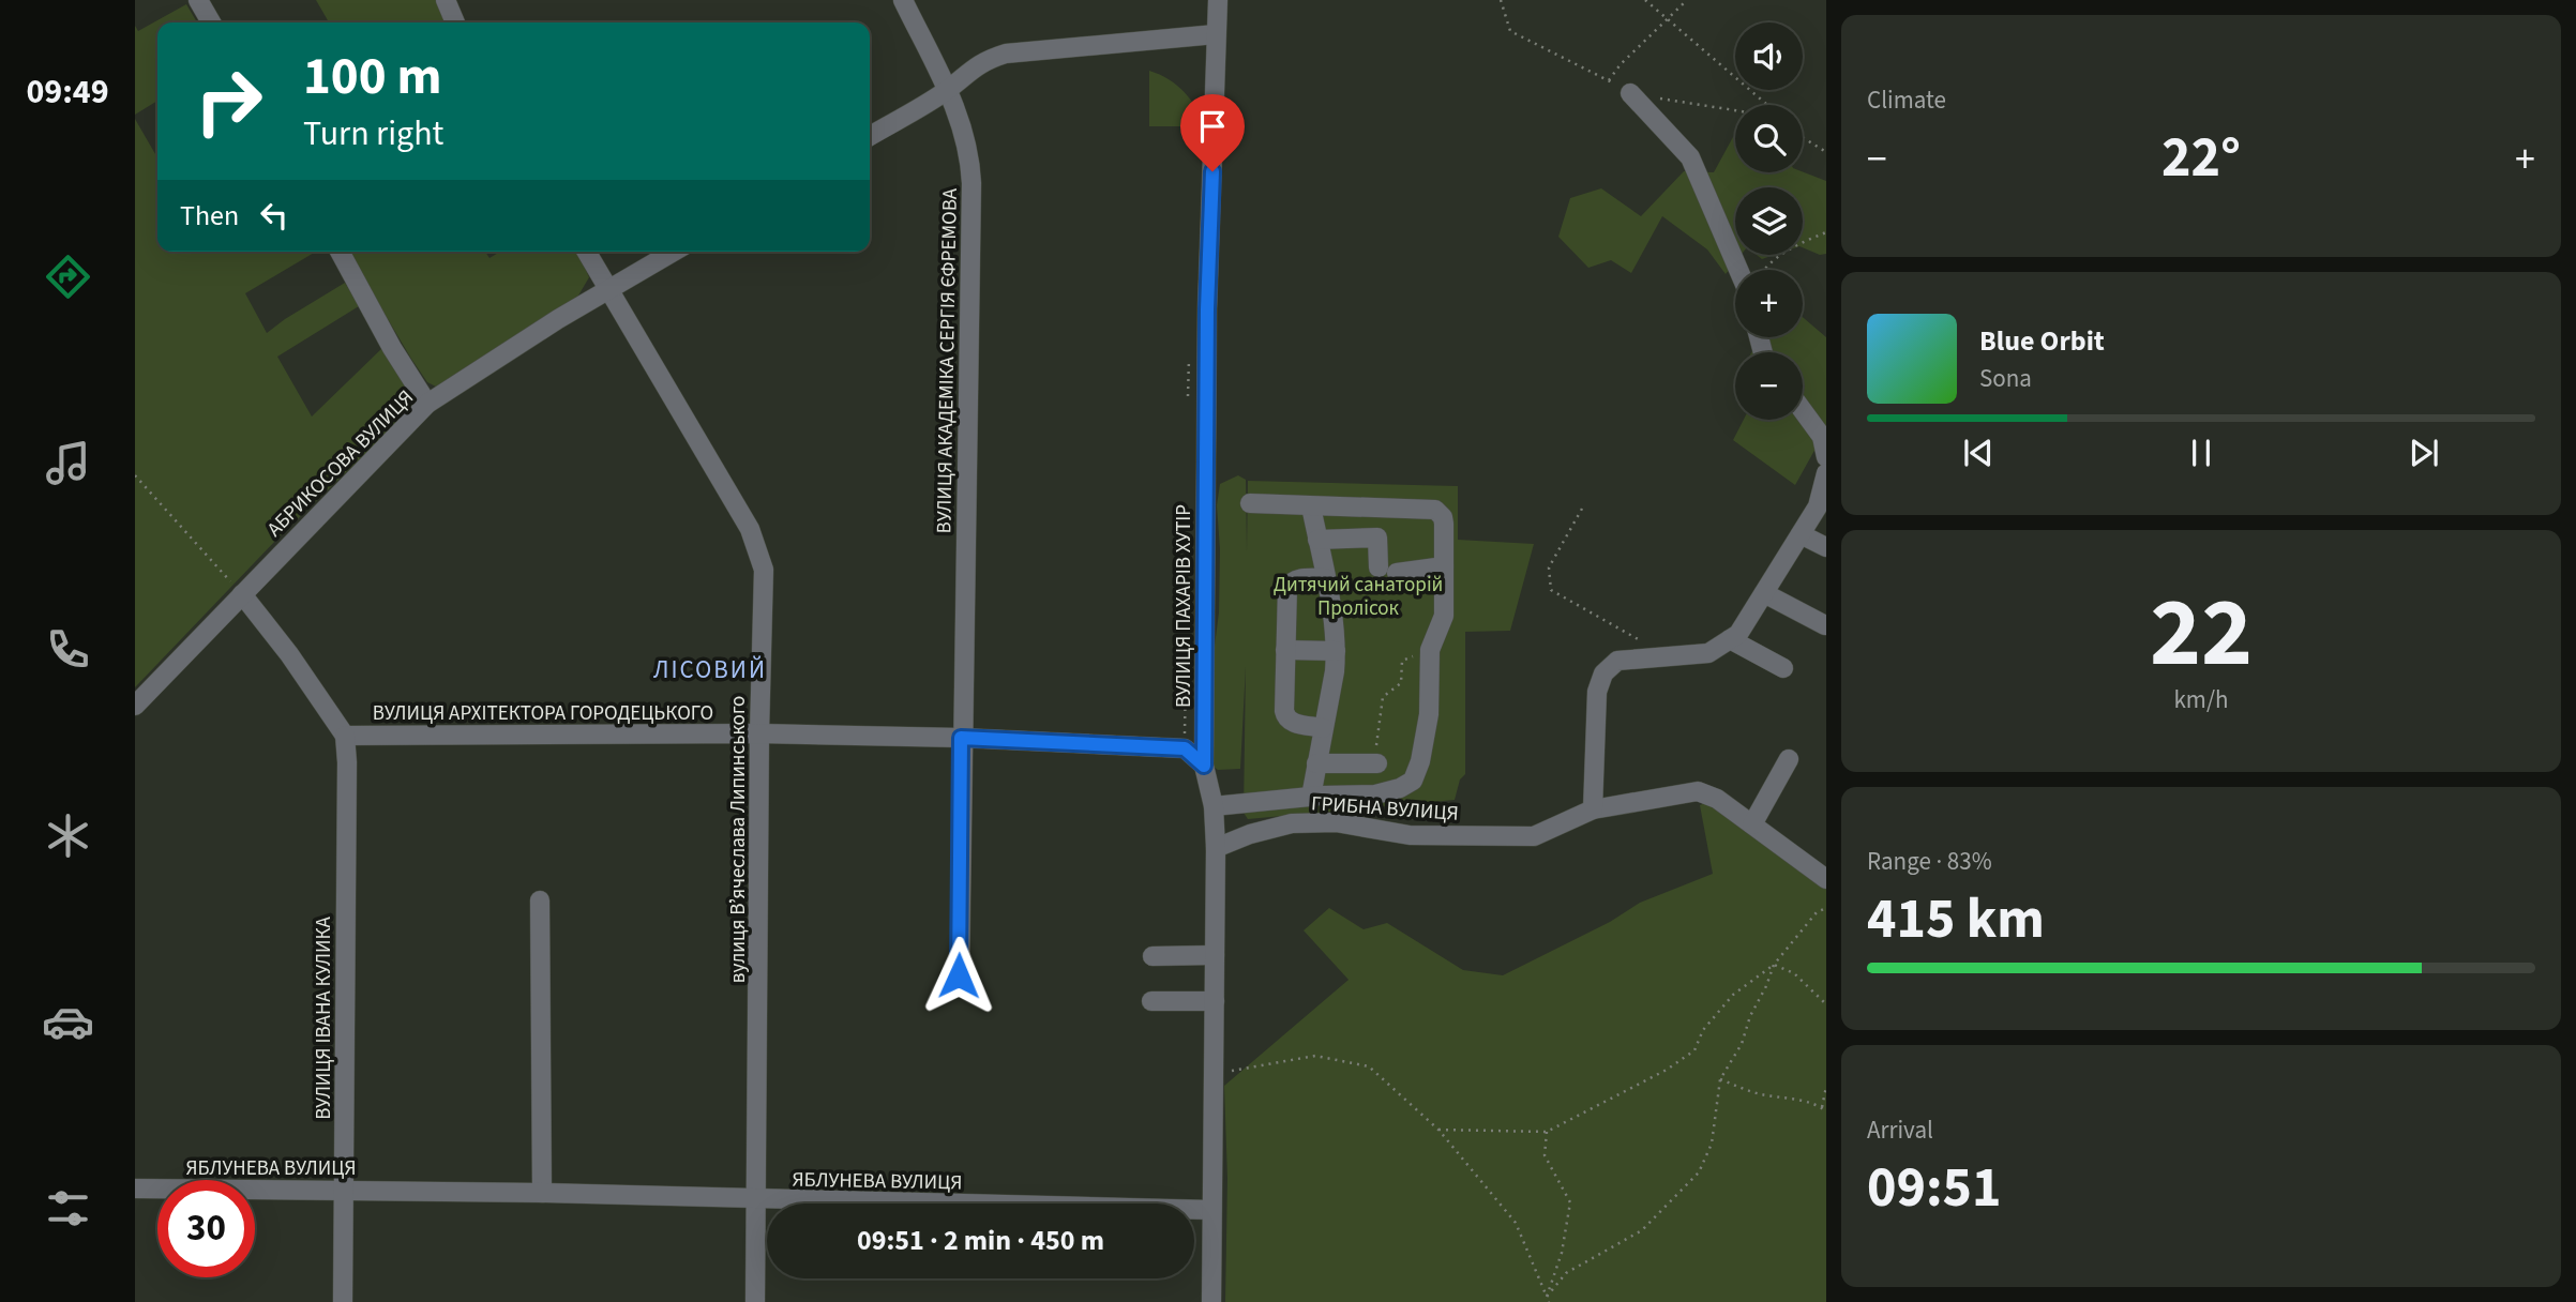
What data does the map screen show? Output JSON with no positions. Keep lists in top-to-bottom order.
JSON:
{
  "streets": {
    "street": [
      "ВУЛИЦЯ АКАДЕМІКА СЕРГІЯ ЄФРЕМОВА",
      "АБРИКОСОВА ВУЛИЦЯ",
      "ВУЛИЦЯ ПАХАРІВ ХУТІР",
      "ВУЛИЦЯ АРХІТЕКТОРА ГОРОДЕЦЬКОГО",
      "ГРИБНА ВУЛИЦЯ",
      "вулиця Вʼячеслава Липинського",
      "ВУЛИЦЯ ІВАНА КУЛИКА",
      "ЯБЛУНЕВА ВУЛИЦЯ"
    ]
  },
  "crossings": [
    ["ВУЛИЦЯ АКАДЕМІКА СЕРГІЯ ЄФРЕМОВА", "ВУЛИЦЯ АРХІТЕКТОРА ГОРОДЕЦЬКОГО"],
    ["АБРИКОСОВА ВУЛИЦЯ", "ВУЛИЦЯ АРХІТЕКТОРА ГОРОДЕЦЬКОГО"],
    ["АБРИКОСОВА ВУЛИЦЯ", "вулиця Вʼячеслава Липинського"],
    ["ВУЛИЦЯ ПАХАРІВ ХУТІР", "ВУЛИЦЯ АРХІТЕКТОРА ГОРОДЕЦЬКОГО"],
    ["ВУЛИЦЯ ПАХАРІВ ХУТІР", "ГРИБНА ВУЛИЦЯ"],
    ["ВУЛИЦЯ ПАХАРІВ ХУТІР", "ЯБЛУНЕВА ВУЛИЦЯ"],
    ["ВУЛИЦЯ АРХІТЕКТОРА ГОРОДЕЦЬКОГО", "вулиця Вʼячеслава Липинського"],
    ["ВУЛИЦЯ АРХІТЕКТОРА ГОРОДЕЦЬКОГО", "ВУЛИЦЯ ІВАНА КУЛИКА"],
    ["вулиця Вʼячеслава Липинського", "ЯБЛУНЕВА ВУЛИЦЯ"],
    ["ВУЛИЦЯ ІВАНА КУЛИКА", "ЯБЛУНЕВА ВУЛИЦЯ"]
  ],
  "districts": ["ЛІСОВИЙ"],
  "parks": ["Дитячий санаторій Пролісок"],
  "page": {
    "tabs": "09:49",
    "tile": [
      "Climate",
      ["22", "km/h"],
      ["Range · 83%", "415 km"],
      ["Arrival", "09:51"]
    ],
    "map_buttons": ["+", "−"],
    "turn": ["100 m", "Turn right"],
    "heat": ["−", "22°", "+"],
    "then": "Then",
    "song": ["Blue Orbit", "Sona"],
    "limit": "30",
    "trip": "09:51 · 2 min · 450 m"
  }
}
